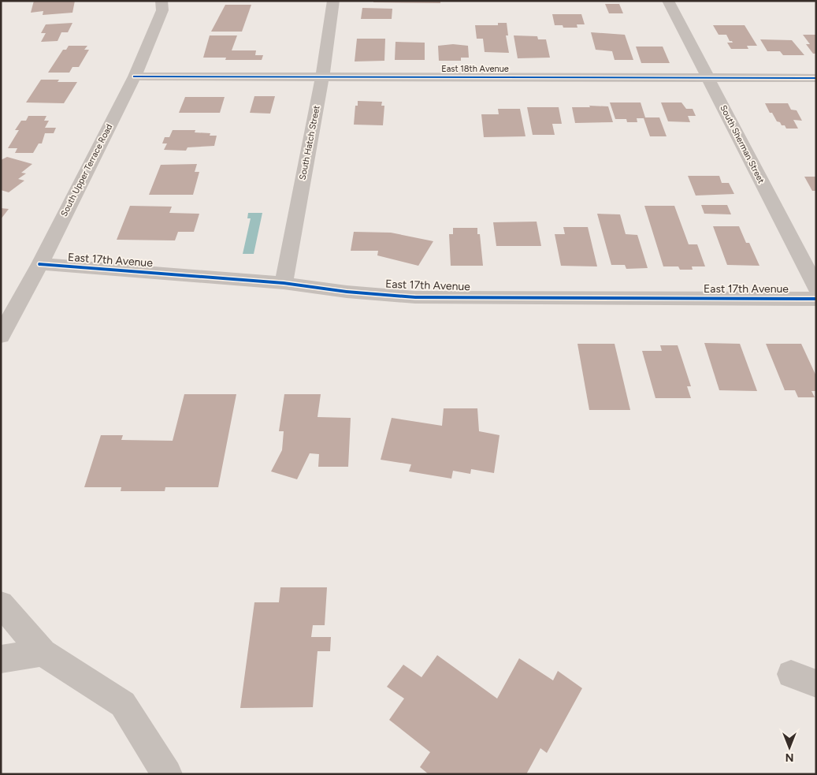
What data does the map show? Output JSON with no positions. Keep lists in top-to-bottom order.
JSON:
{
  "streets": {
    "street": [
      "East 18th Avenue",
      "South Hatch Street",
      "South Sherman Street",
      "South Upper Terrace Road",
      "East 17th Avenue"
    ]
  },
  "crossings": [
    ["East 18th Avenue", "South Hatch Street"],
    ["East 18th Avenue", "South Sherman Street"],
    ["East 18th Avenue", "South Upper Terrace Road"],
    ["South Hatch Street", "East 17th Avenue"],
    ["South Upper Terrace Road", "East 17th Avenue"]
  ],
  "north": "bottom"
}
